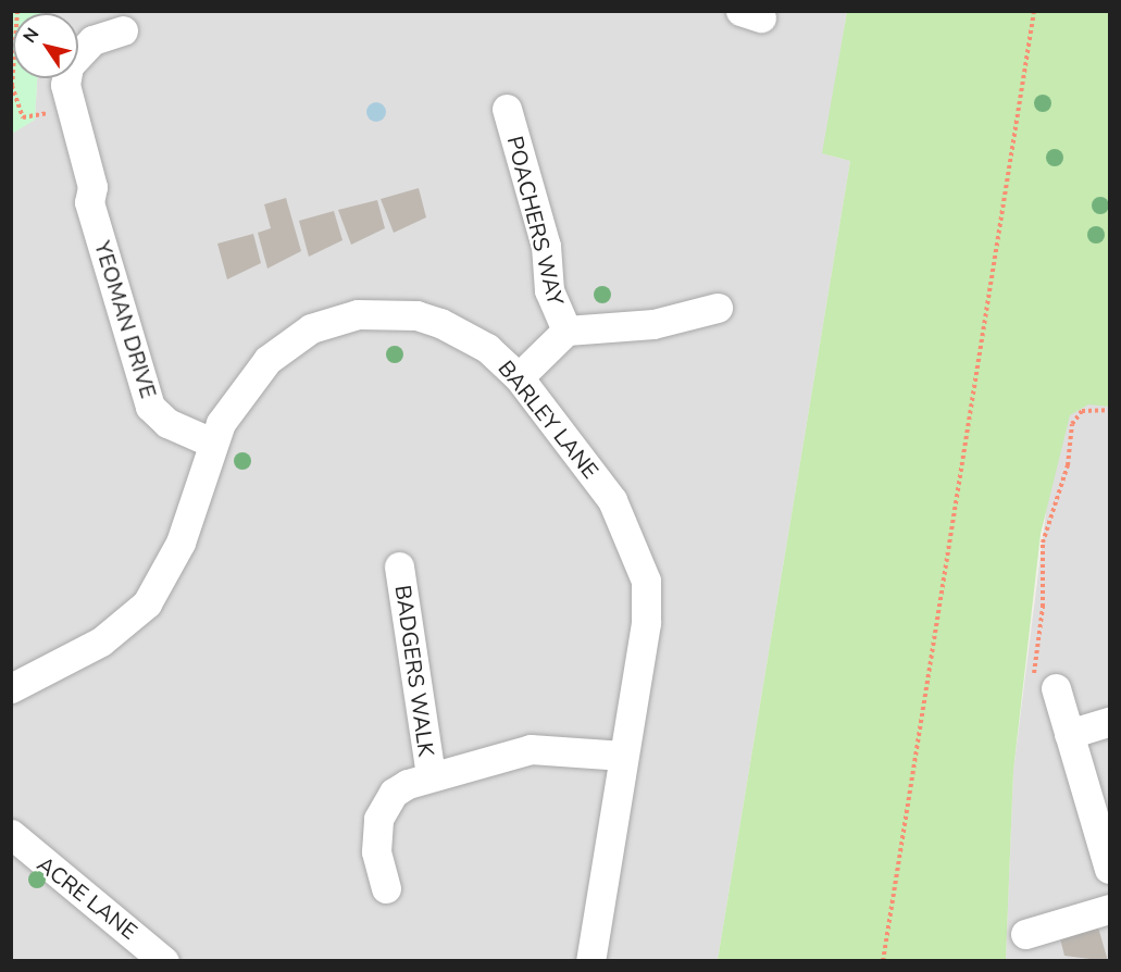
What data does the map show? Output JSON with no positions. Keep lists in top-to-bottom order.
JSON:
{
  "streets": {
    "street": [
      "POACHERS WAY",
      "YEOMAN DRIVE",
      "BARLEY LANE",
      "BADGERS WALK",
      "ACRE LANE"
    ]
  },
  "crossings": [
    ["POACHERS WAY", "BARLEY LANE"],
    ["YEOMAN DRIVE", "BARLEY LANE"],
    ["BARLEY LANE", "BADGERS WALK"]
  ],
  "north": "top left"
}
